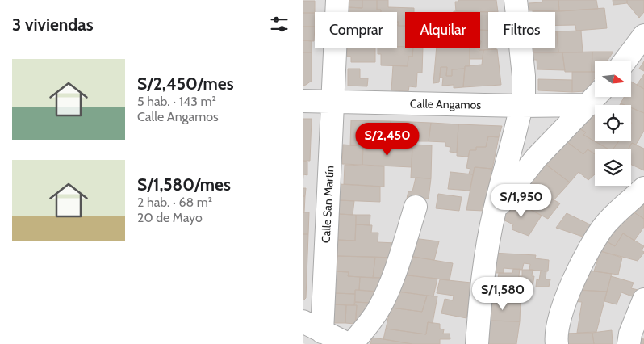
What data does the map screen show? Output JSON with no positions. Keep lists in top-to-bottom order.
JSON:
{
  "streets": {
    "street": ["Calle Angamos", "Calle San Martín"]
  },
  "crossings": [
    ["Calle Angamos", "Calle San Martín"]
  ],
  "north": "right",
  "page": {
    "heading": "3 viviendas",
    "chip": ["Comprar", "Alquilar", "Filtros"],
    "list": [
      {
        "name": "S/2,450/mes",
        "note": "5 hab. · 143 m² · Calle Angamos"
      },
      {
        "name": "S/1,580/mes",
        "note": "2 hab. · 68 m² · 20 de Mayo"
      }
    ],
    "price": ["S/2,450", "S/1,950", "S/1,580"]
  }
}
